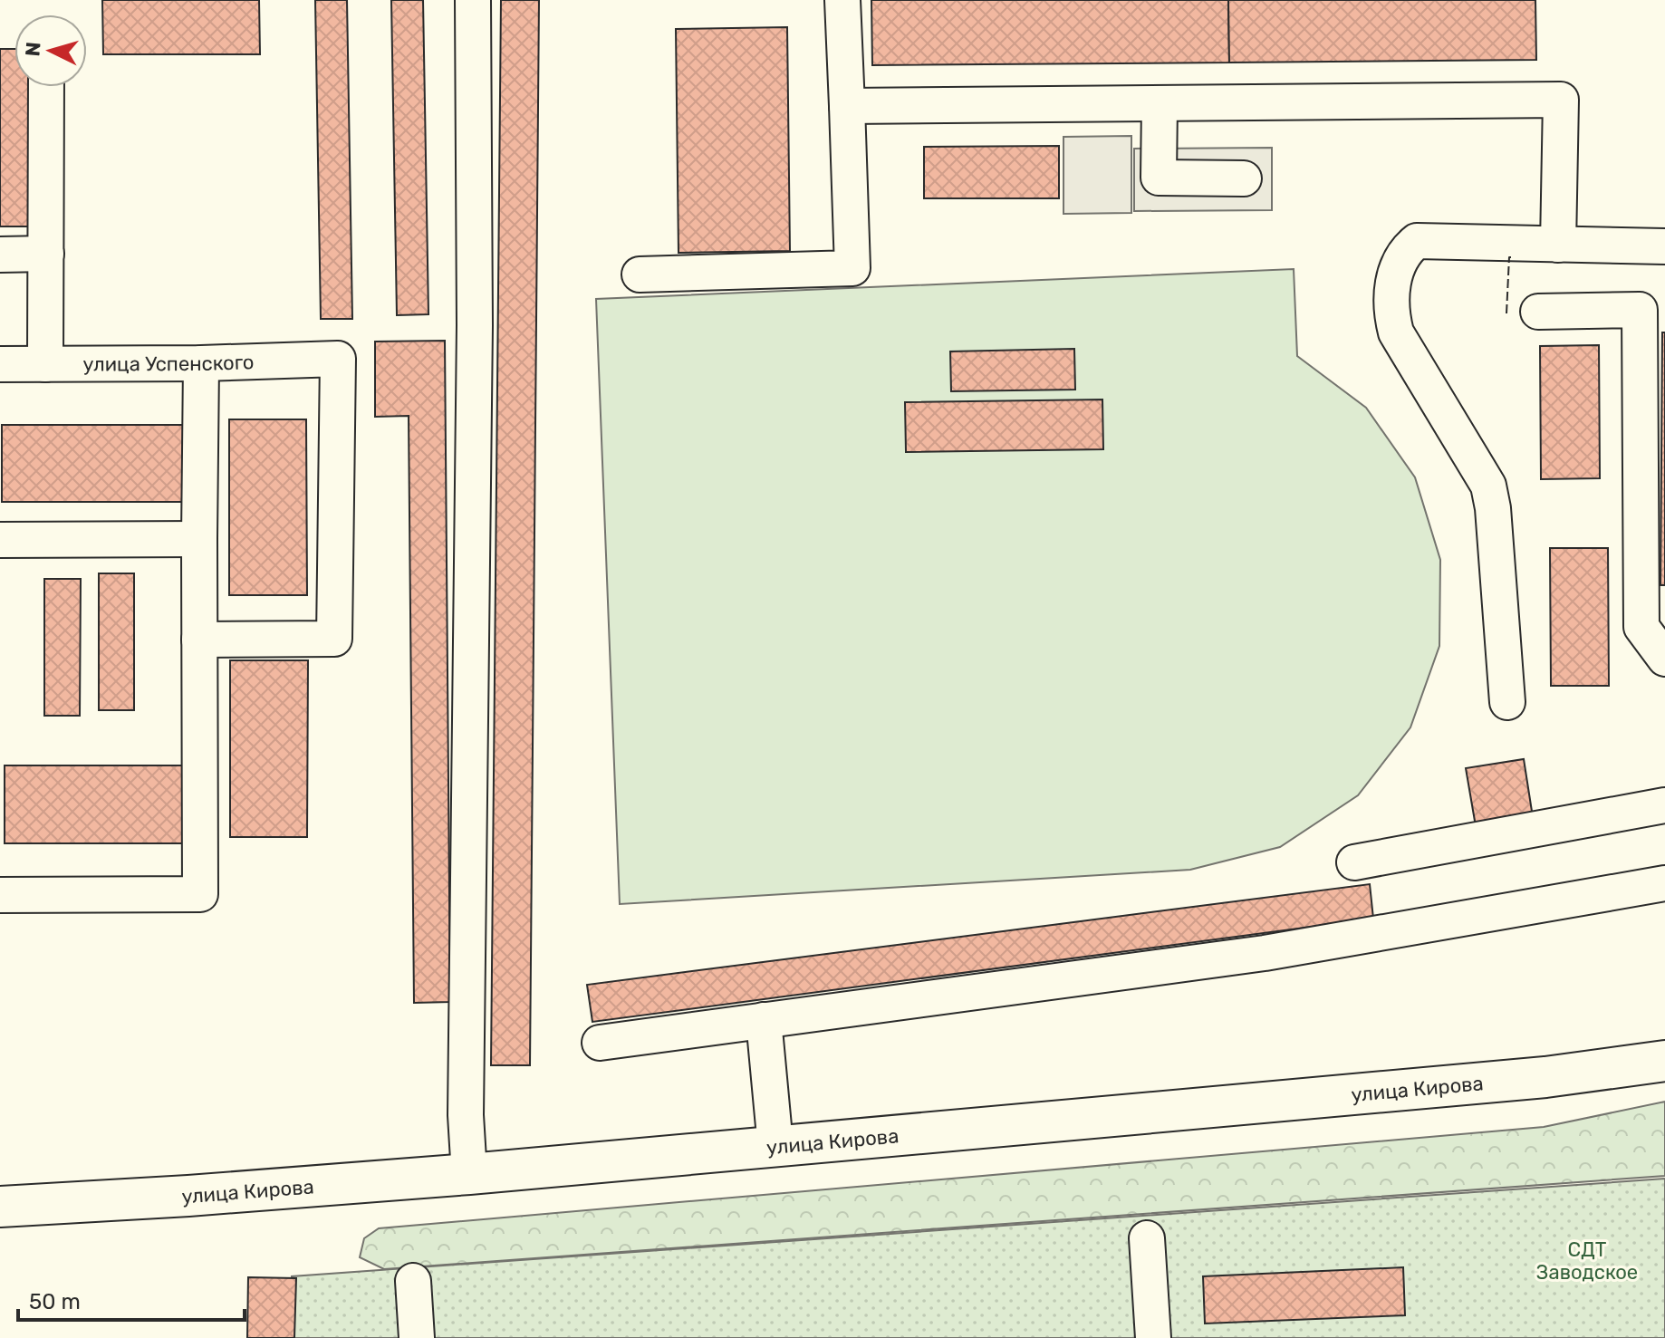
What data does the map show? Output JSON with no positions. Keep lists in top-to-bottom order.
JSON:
{
  "streets": {
    "main road": ["улица Кирова"],
    "lane": ["улица Успенского"]
  },
  "parks": ["СДТ Заводское"],
  "scale_bar": "50 m",
  "north": "left"
}
